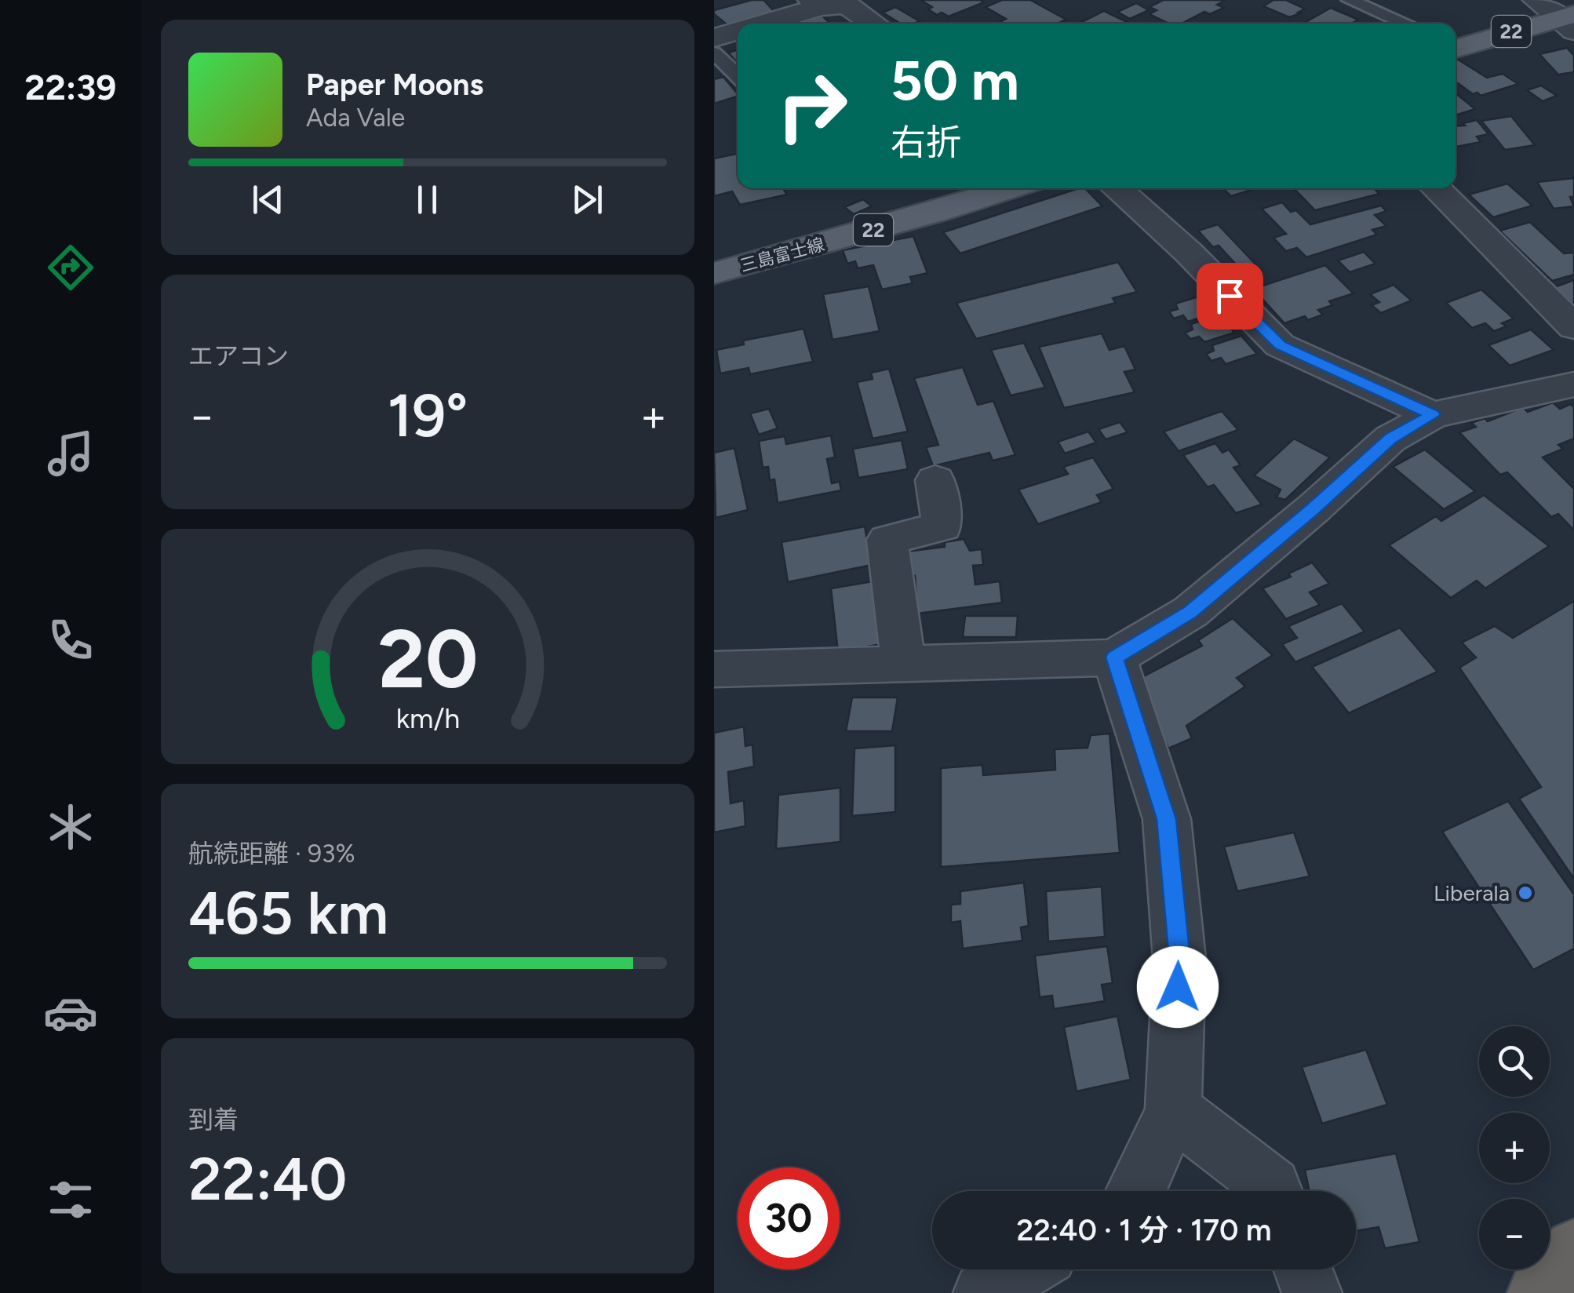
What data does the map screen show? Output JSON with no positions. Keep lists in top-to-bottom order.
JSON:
{
  "streets": {
    "main road": ["22", "三島富士線"]
  },
  "places": ["Liberala"],
  "page": {
    "tabs": "22:39",
    "turn": ["50 m", "右折"],
    "song": ["Paper Moons", "Ada Vale"],
    "tile": [
      "エアコン",
      ["航続距離 · 93%", "465 km"],
      ["到着", "22:40"]
    ],
    "heat": ["−", "19°", "+"],
    "map_buttons": ["+", "−"],
    "limit": "30",
    "trip": "22:40 · 1 分 · 170 m",
    "gauge": ["20", "km/h"]
  }
}
